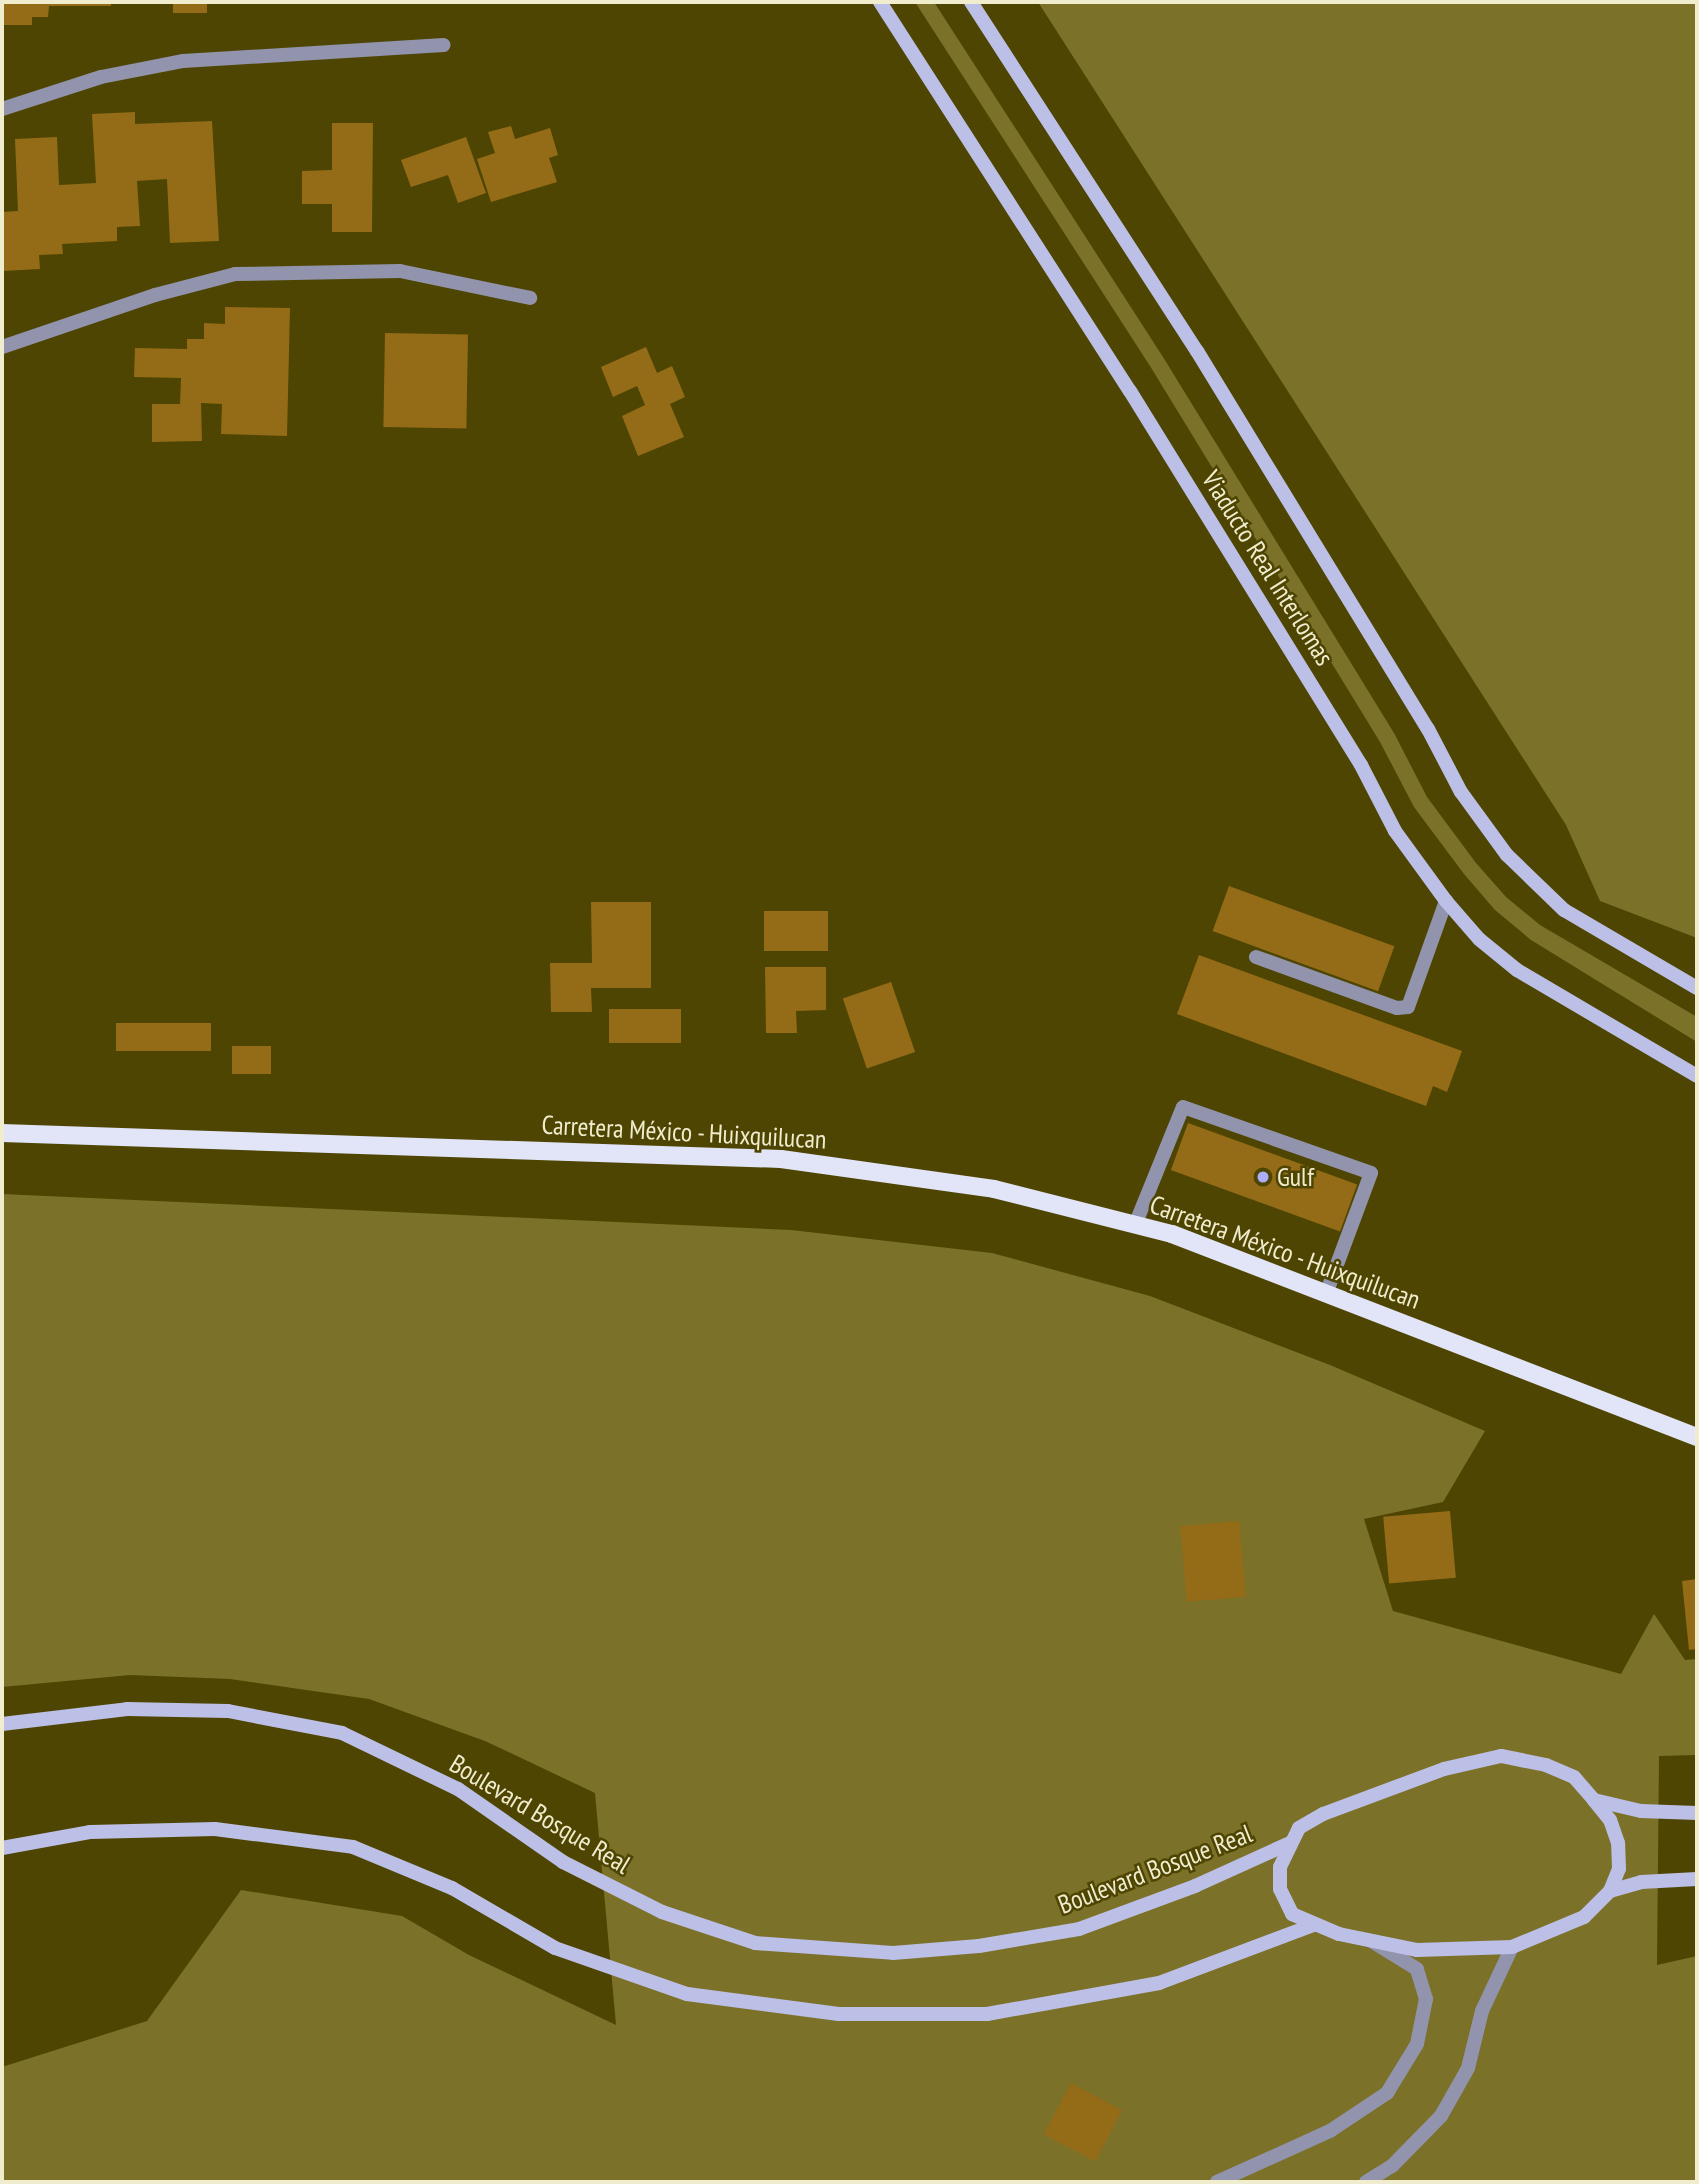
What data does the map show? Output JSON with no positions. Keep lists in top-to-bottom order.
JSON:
{
  "streets": {
    "main road": ["Carretera México - Huixquilucan"],
    "street": ["Viaducto Real Interlomas", "Boulevard Bosque Real"]
  },
  "places": ["Gulf"]
}
